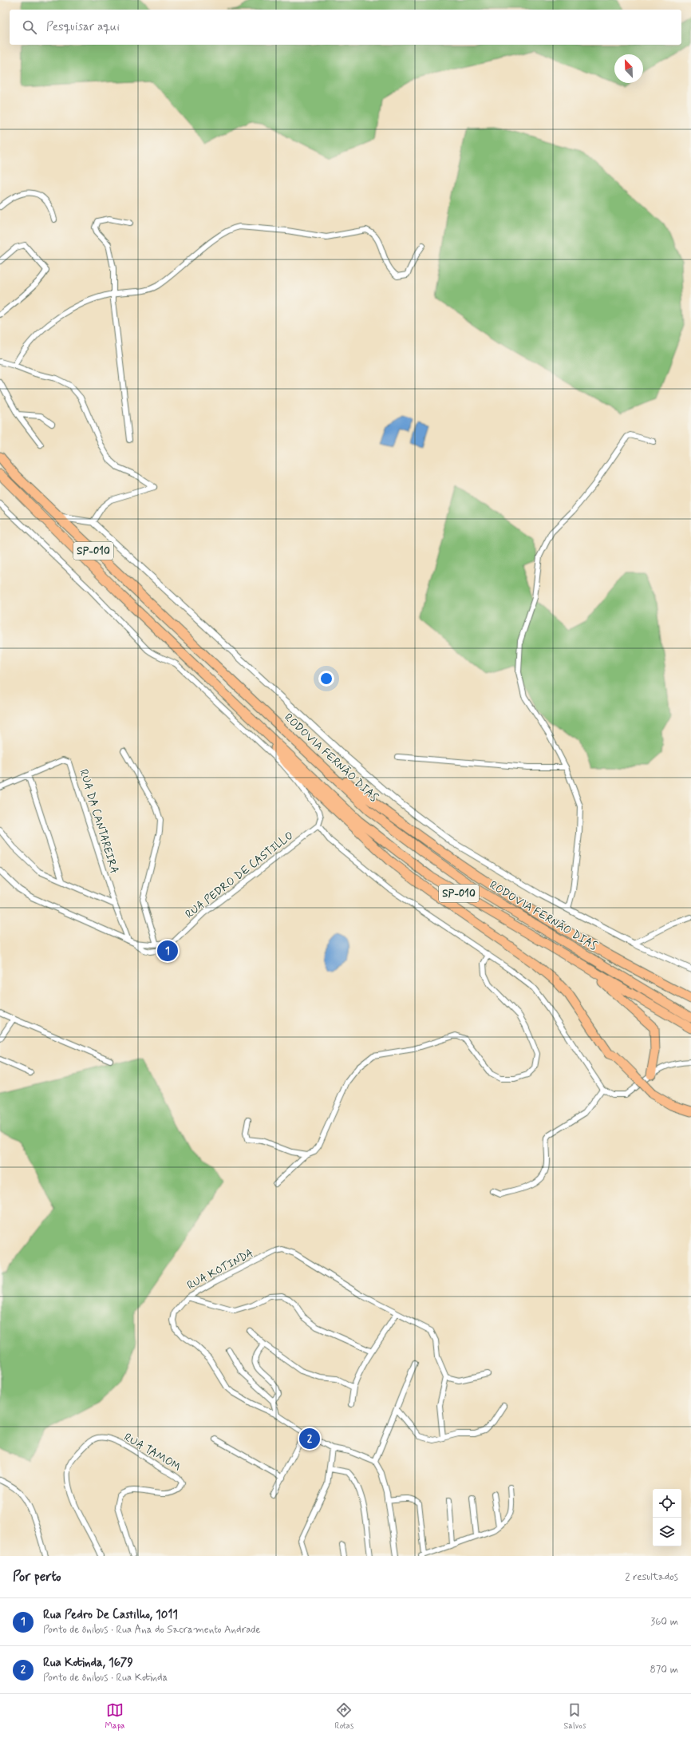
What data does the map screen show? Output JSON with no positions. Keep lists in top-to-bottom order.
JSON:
{
  "streets": {
    "highway": ["SP-010", "RODOVIA FERNÃO DIAS"],
    "street": [
      "RUA DA CANTAREIRA",
      "RUA PEDRO DE CASTILLO",
      "RUA KOTINDA",
      "RUA TAMOM"
    ]
  },
  "north": "top left",
  "page": {
    "search": "Pesquisar aqui",
    "pins": ["1", "2"],
    "heading": ["Por perto", "2 resultados"],
    "list": [
      {
        "mark": "1",
        "name": "Rua Pedro De Castilho, 1011",
        "note": "Ponto de ônibus · Rua Ana do Sacramento Andrade",
        "value": "360 m"
      },
      {
        "mark": "2",
        "name": "Rua Kotinda, 1679",
        "note": "Ponto de ônibus · Rua Kotinda",
        "value": "870 m"
      }
    ],
    "nav": ["Mapa", "Rotas", "Salvos"]
  }
}
